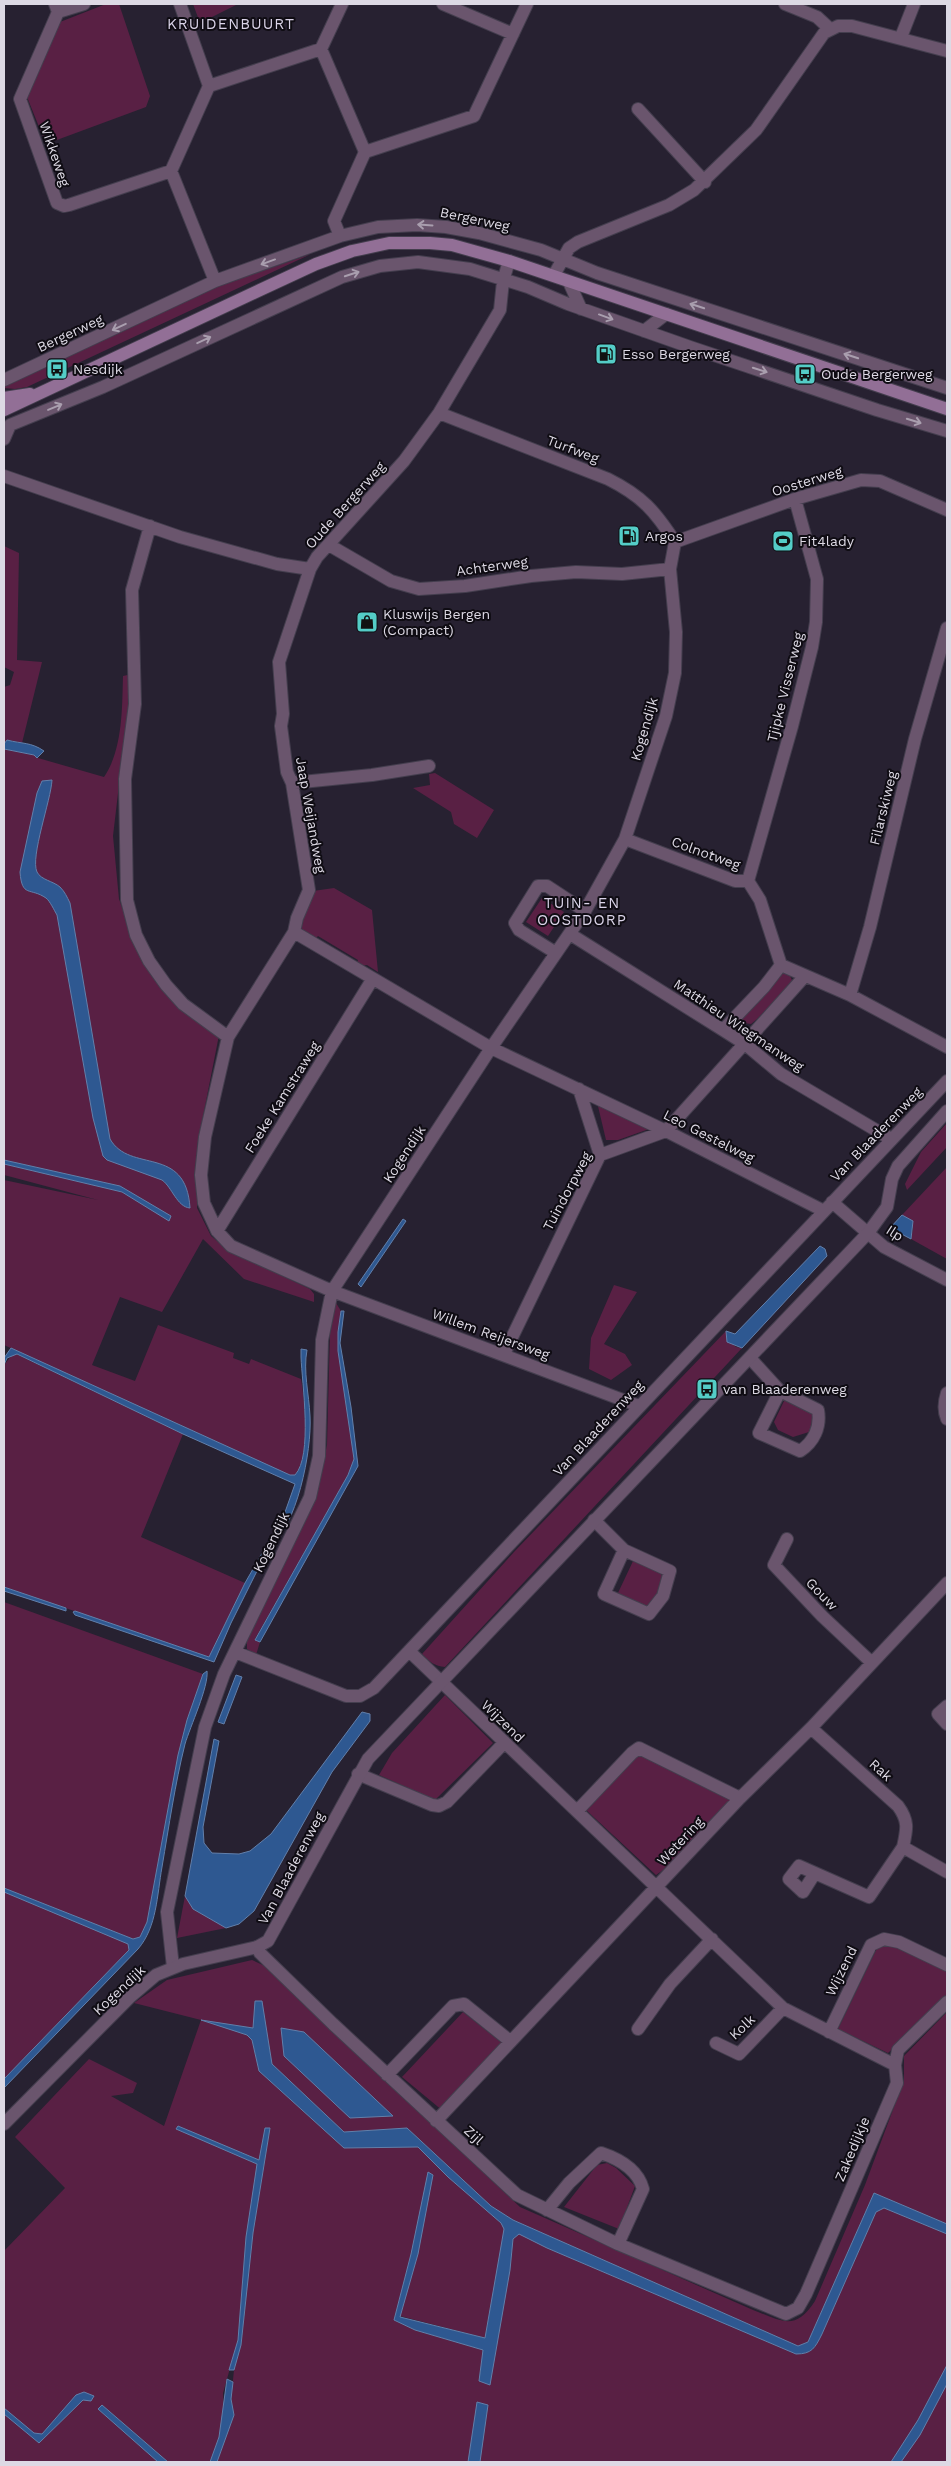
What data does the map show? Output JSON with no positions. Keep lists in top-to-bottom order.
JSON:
{
  "streets": {
    "street": [
      "Wikkeweg",
      "Bergerweg",
      "Turfweg",
      "Oosterweg",
      "Oude Bergerweg",
      "Achterweg",
      "Tjipke Visserweg",
      "Kogendijk",
      "Filarskiweg",
      "Jaap Weijandweg",
      "Colnotweg",
      "Matthieu Wiegmanweg",
      "Foeke Kamstraweg",
      "Van Blaaderenweg",
      "Leo Gestelweg",
      "Tuindorpweg",
      "Ilp",
      "Willem Reijersweg",
      "Gouw",
      "Wijzend",
      "Rak",
      "Wetering",
      "Kolk",
      "Zijl",
      "Zakedijkje"
    ]
  },
  "crossings": [
    ["Turfweg", "Oosterweg"],
    ["Turfweg", "Oude Bergerweg"],
    ["Turfweg", "Kogendijk"],
    ["Oosterweg", "Tjipke Visserweg"],
    ["Oosterweg", "Kogendijk"],
    ["Oude Bergerweg", "Achterweg"],
    ["Oude Bergerweg", "Jaap Weijandweg"],
    ["Achterweg", "Kogendijk"],
    ["Tjipke Visserweg", "Colnotweg"],
    ["Kogendijk", "Colnotweg"],
    ["Kogendijk", "Matthieu Wiegmanweg"],
    ["Kogendijk", "Van Blaaderenweg"],
    ["Kogendijk", "Leo Gestelweg"],
    ["Kogendijk", "Willem Reijersweg"],
    ["Jaap Weijandweg", "Foeke Kamstraweg"],
    ["Jaap Weijandweg", "Willem Reijersweg"],
    ["Matthieu Wiegmanweg", "Van Blaaderenweg"],
    ["Matthieu Wiegmanweg", "Tuindorpweg"],
    ["Foeke Kamstraweg", "Willem Reijersweg"],
    ["Van Blaaderenweg", "Leo Gestelweg"],
    ["Van Blaaderenweg", "Ilp"],
    ["Van Blaaderenweg", "Willem Reijersweg"],
    ["Van Blaaderenweg", "Wijzend"],
    ["Van Blaaderenweg", "Zijl"],
    ["Leo Gestelweg", "Tuindorpweg"],
    ["Leo Gestelweg", "Ilp"],
    ["Tuindorpweg", "Willem Reijersweg"],
    ["Gouw", "Wetering"],
    ["Wijzend", "Wetering"],
    ["Wijzend", "Kolk"],
    ["Wijzend", "Zakedijkje"],
    ["Rak", "Wetering"],
    ["Wetering", "Zijl"],
    ["Zijl", "Zakedijkje"]
  ],
  "districts": ["KRUIDENBUURT", "TUIN- EN OOSTDORP"],
  "places": {
    "fuel station": ["Esso Bergerweg", "Argos"],
    "bus stop": ["Nesdijk", "Oude Bergerweg", "van Blaaderenweg"],
    "sports": ["Fit4lady"],
    "shop": ["Kluswijs Bergen (Compact)"]
  }
}
